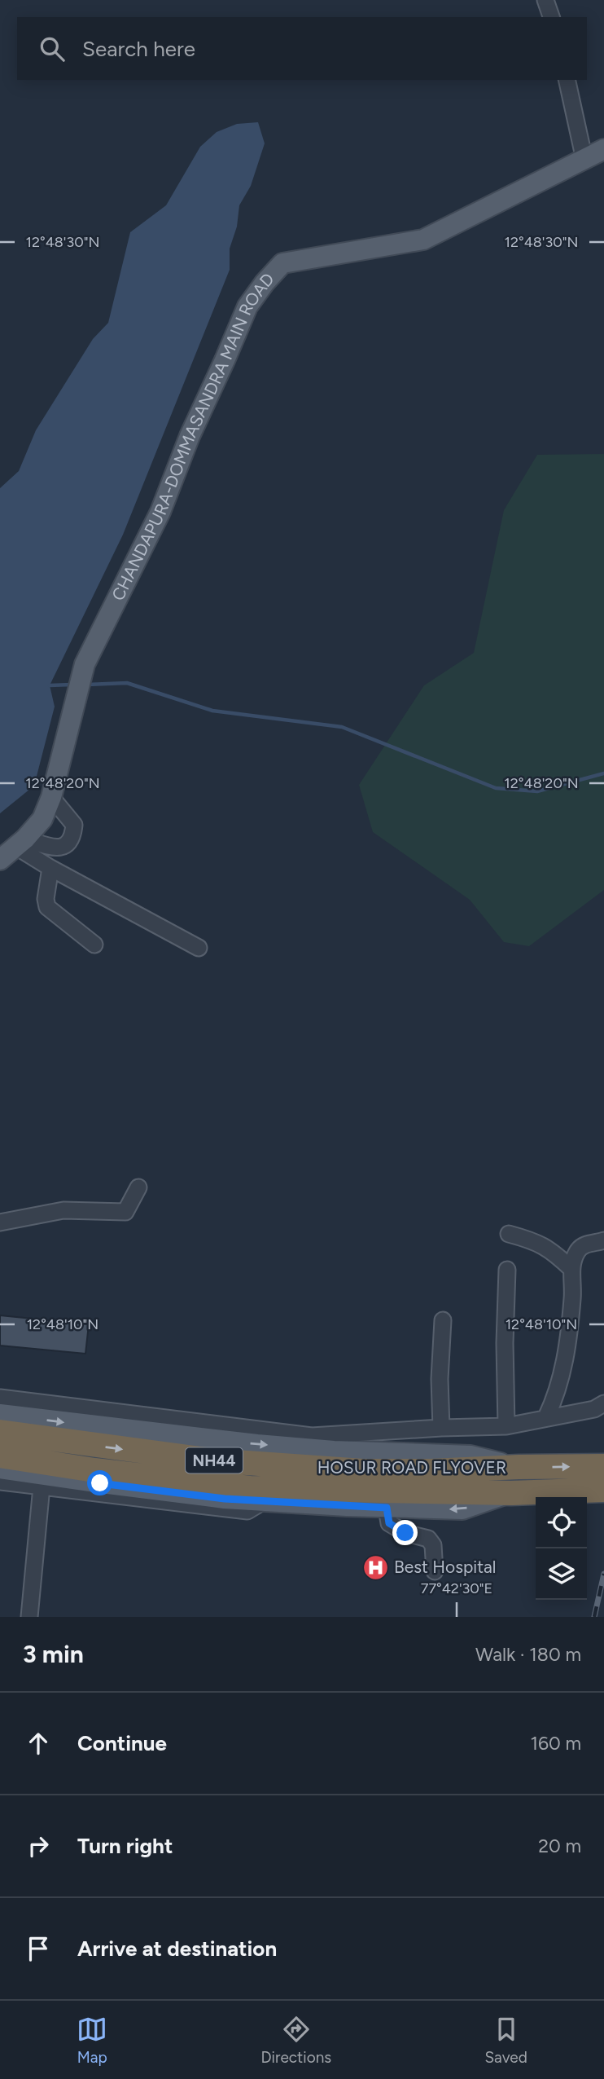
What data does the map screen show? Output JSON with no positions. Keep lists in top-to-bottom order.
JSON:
{
  "streets": {
    "highway": ["NH44", "HOSUR ROAD FLYOVER"],
    "main road": ["CHANDAPURA-DOMMASANDRA MAIN ROAD"]
  },
  "crossings": [
    ["NH44", "HOSUR ROAD FLYOVER"]
  ],
  "places": {
    "hospital": ["Best Hospital"]
  },
  "page": {
    "search": "Search here",
    "heading": ["3 min", "Walk · 180 m"],
    "list": [
      ["Continue", "160 m"],
      ["Turn right", "20 m"],
      "Arrive at destination"
    ],
    "nav": ["Map", "Directions", "Saved"]
  },
  "coordinates": [
    "12°48'30\"N",
    "12°48'20\"N",
    "12°48'10\"N",
    "77°42'30\"E"
  ]
}
